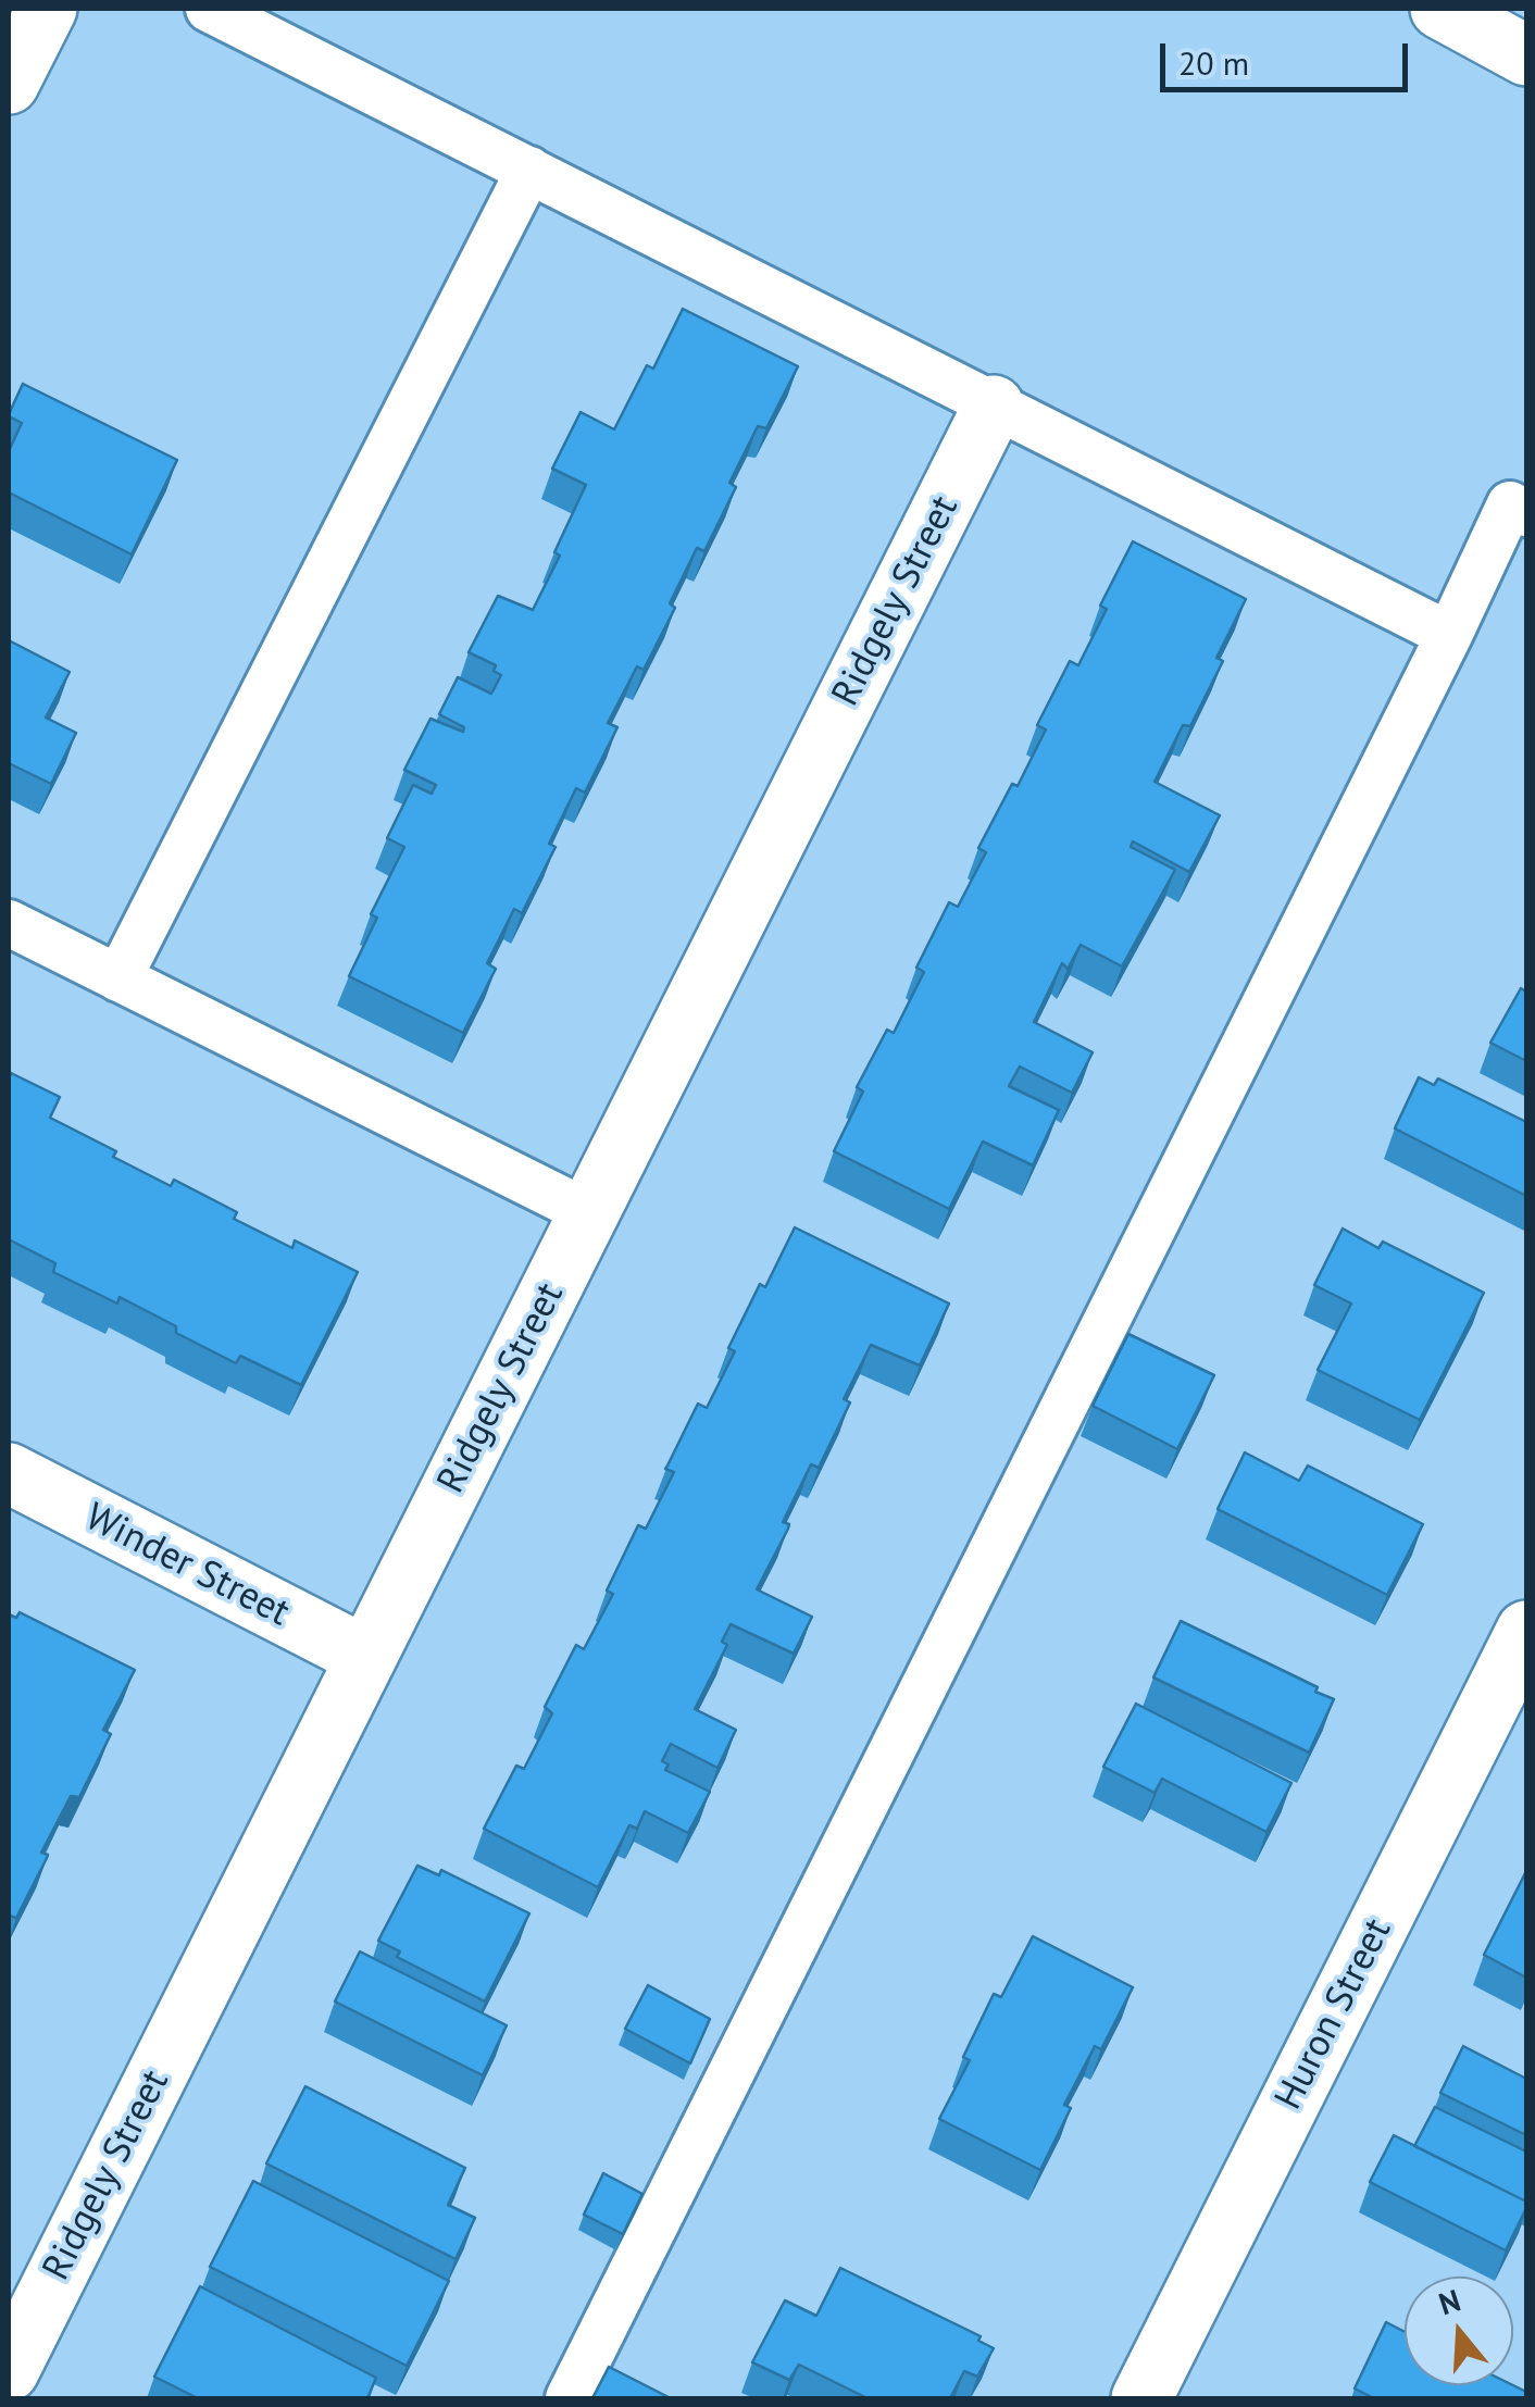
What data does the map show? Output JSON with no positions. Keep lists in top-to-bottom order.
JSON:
{
  "streets": {
    "street": ["Ridgely Street", "Winder Street", "Huron Street"]
  },
  "crossings": [
    ["Ridgely Street", "Winder Street"]
  ],
  "scale_bar": "20 m",
  "north": "top"
}
